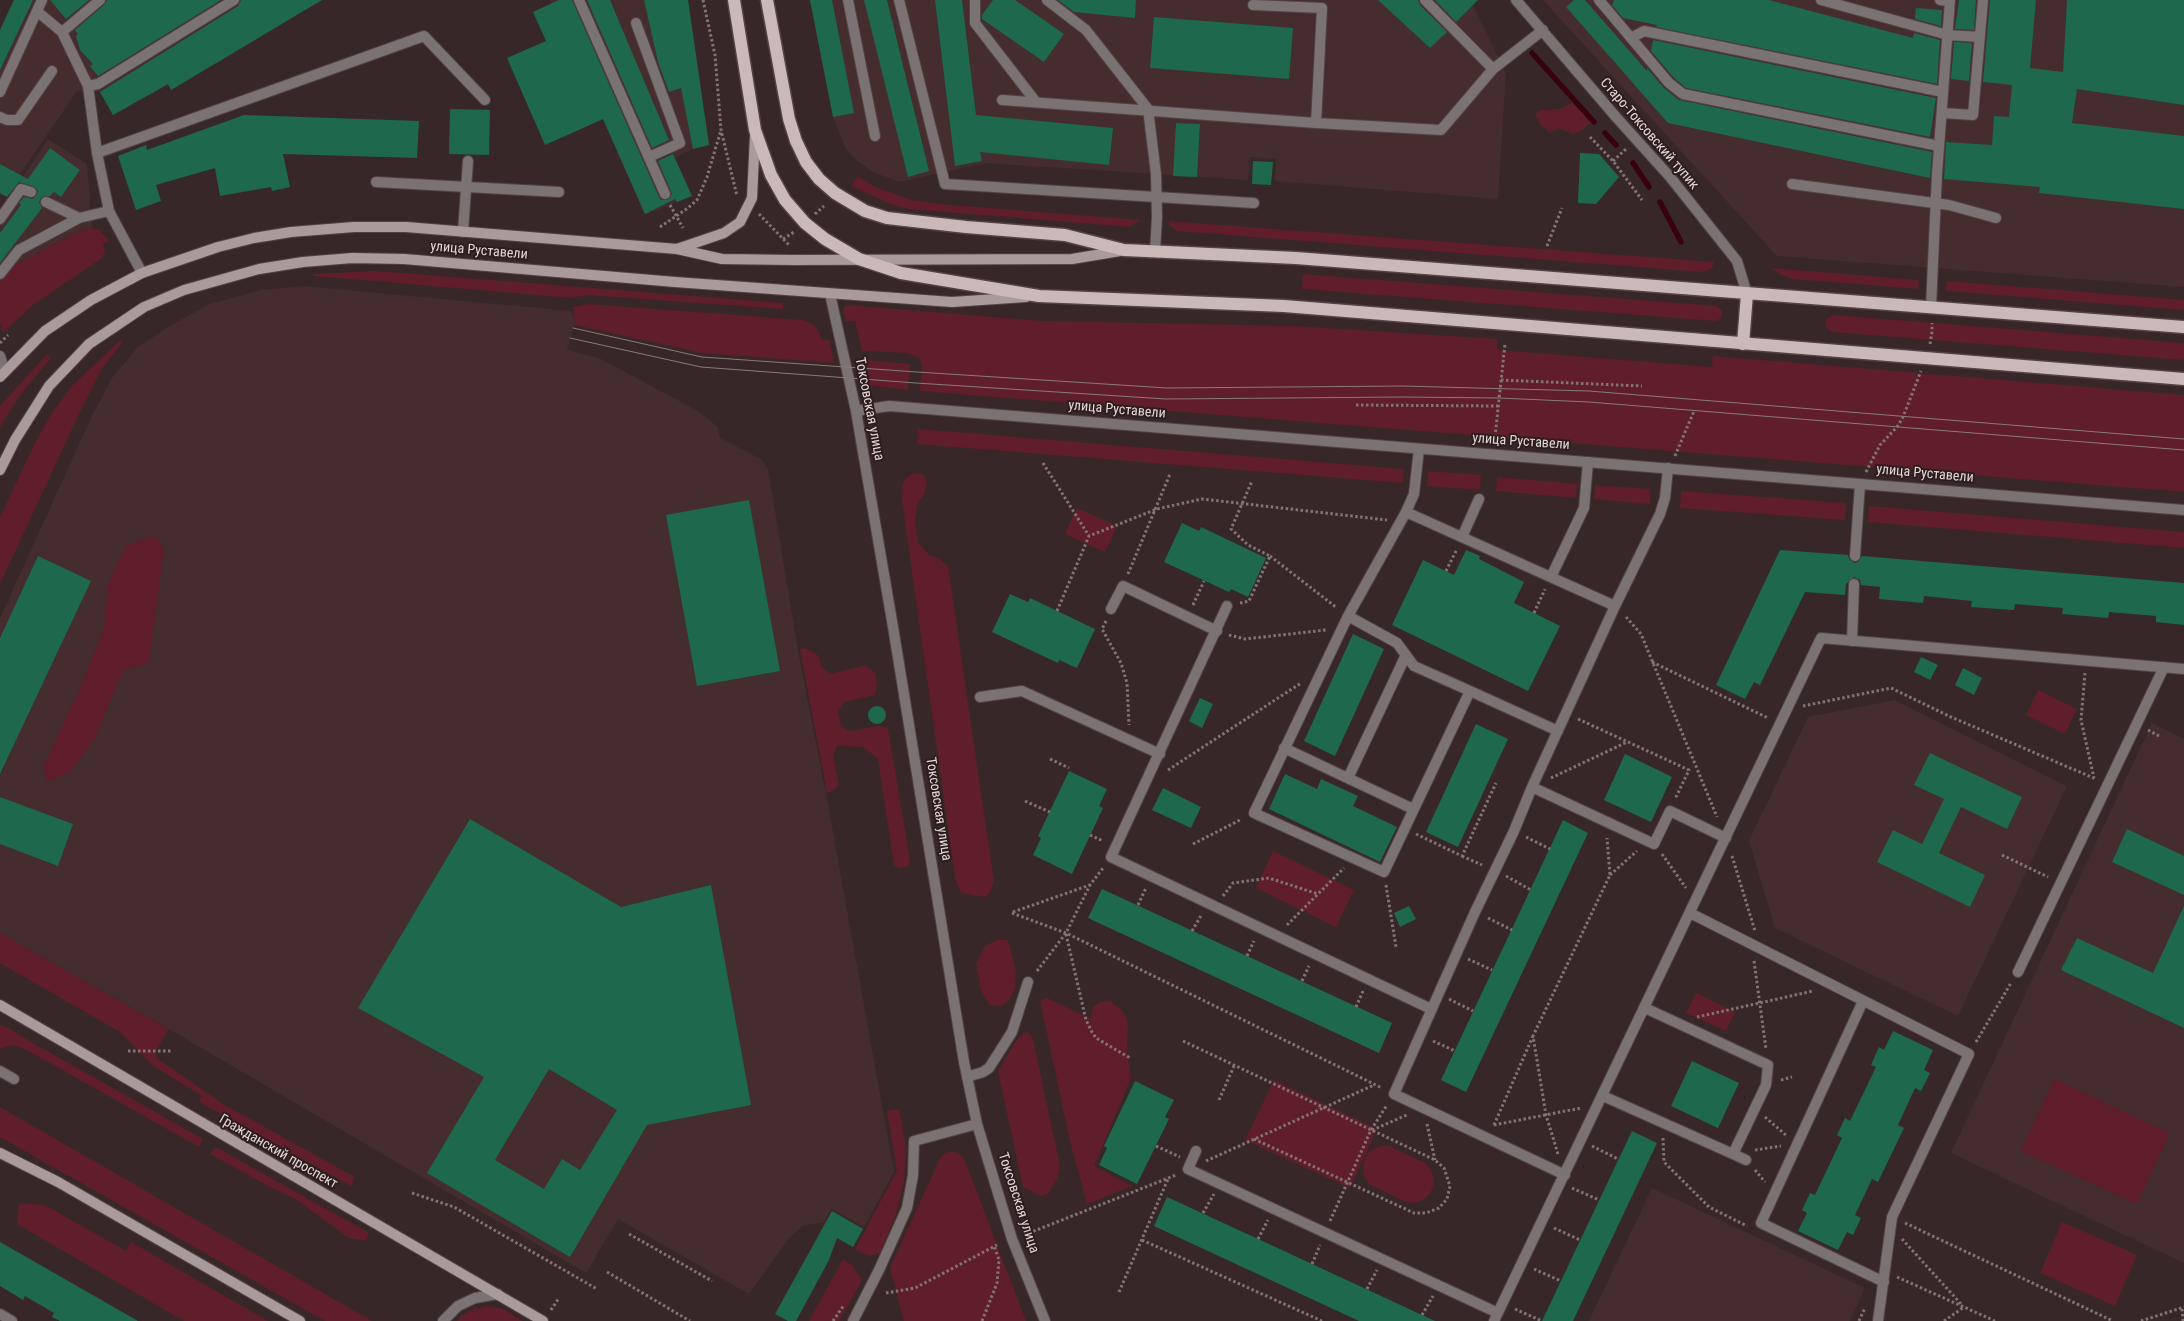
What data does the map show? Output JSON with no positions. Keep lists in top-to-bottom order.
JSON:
{
  "streets": {
    "main road": ["улица Руставели", "Гражданский проспект"],
    "street": ["Старо-Токсовский тупик", "Токсовская улица"]
  },
  "crossings": [
    ["Старо-Токсовский тупик", "улица Руставели"],
    ["улица Руставели", "Токсовская улица"]
  ]
}
